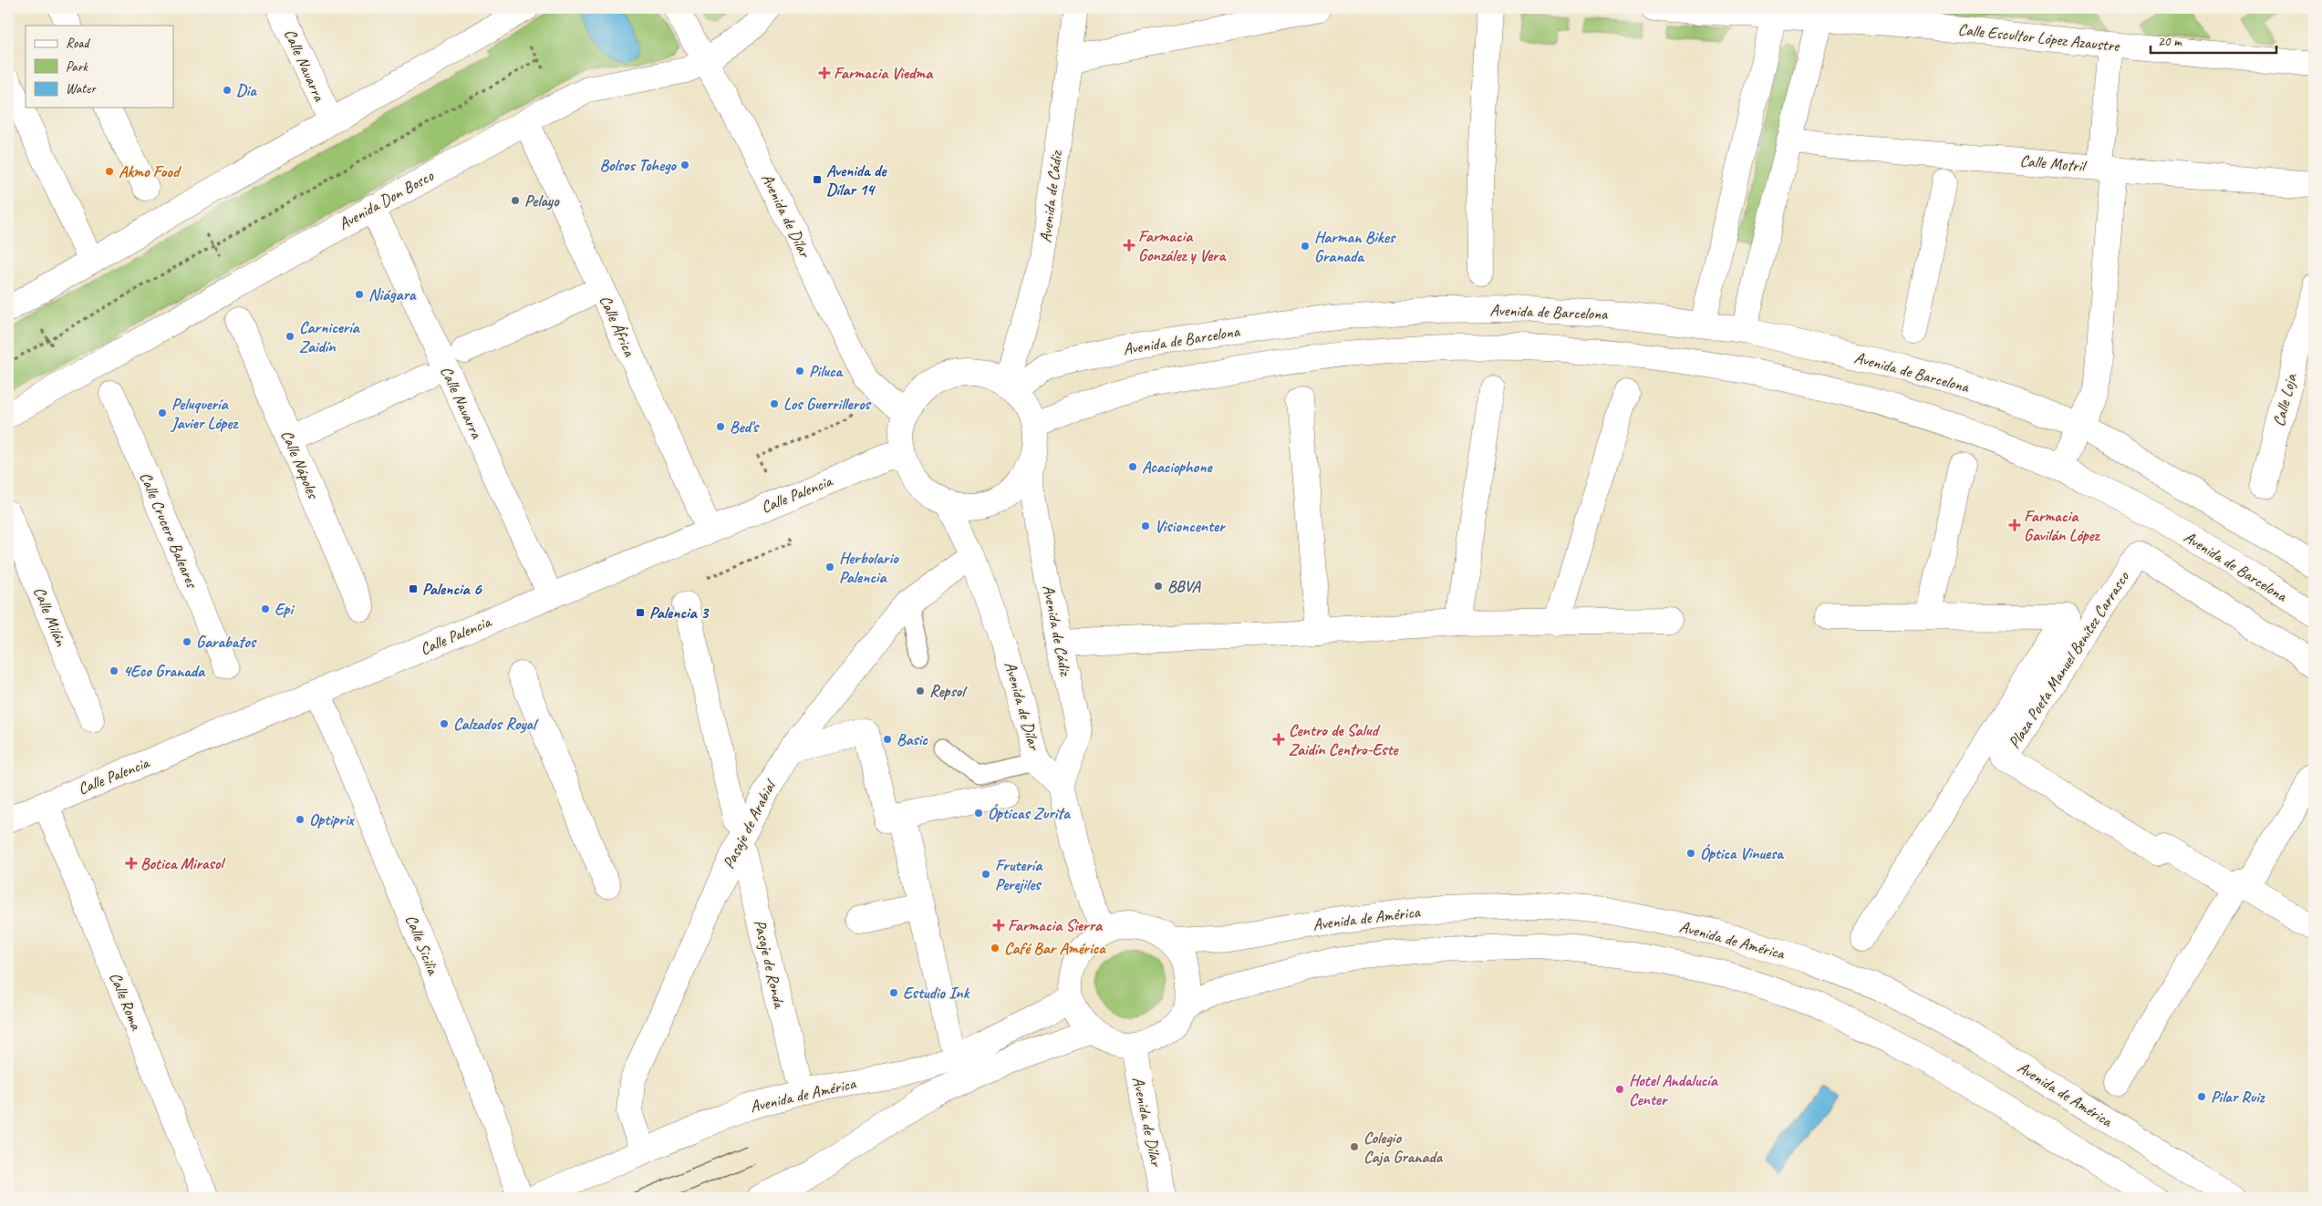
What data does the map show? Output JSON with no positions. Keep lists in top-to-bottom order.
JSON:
{
  "streets": {
    "street": [
      "Calle Escultor López Azaustre",
      "Calle Navarra",
      "Calle Motril",
      "Avenida de Cádiz",
      "Avenida Don Bosco",
      "Avenida de Dílar",
      "Avenida de Barcelona",
      "Calle África",
      "Calle Loja",
      "Calle Nápoles",
      "Calle Palencia",
      "Calle Crucero Baleares",
      "Calle Milán",
      "Plaza Poeta Manuel Benítez Carrasco",
      "Pasaje de Arabial",
      "Avenida de América",
      "Calle Sicilia",
      "Pasaje de Ronda",
      "Calle Roma"
    ]
  },
  "crossings": [
    ["Calle Navarra", "Avenida Don Bosco"],
    ["Calle Navarra", "Calle Palencia"],
    ["Avenida de Cádiz", "Avenida de Dílar"],
    ["Avenida de Cádiz", "Avenida de Barcelona"],
    ["Avenida de Cádiz", "Calle Palencia"],
    ["Avenida Don Bosco", "Avenida de Dílar"],
    ["Avenida Don Bosco", "Calle África"],
    ["Avenida de Dílar", "Avenida de Barcelona"],
    ["Avenida de Dílar", "Calle Palencia"],
    ["Avenida de Dílar", "Pasaje de Arabial"],
    ["Avenida de Dílar", "Avenida de América"],
    ["Avenida de Barcelona", "Calle Palencia"],
    ["Calle África", "Calle Palencia"],
    ["Calle Palencia", "Calle Sicilia"],
    ["Calle Palencia", "Calle Roma"],
    ["Pasaje de Arabial", "Avenida de América"]
  ],
  "places": {
    "health": [
      "Farmacia Viedma",
      "Farmacia González y Vera",
      "Farmacia Gavilán López",
      "Centro de Salud Zaidín Centro-Este",
      "Botica Mirasol",
      "Farmacia Sierra"
    ],
    "other": [
      "Dia",
      "Bolsos Tohego",
      "Akmo Food",
      "Pelayo",
      "Harman Bikes Granada",
      "Niágara",
      "Carnicería Zaidín",
      "Piluca",
      "Los Guerrilleros",
      "Peluquería Javier López",
      "Bed's",
      "Acaciophone",
      "Visioncenter",
      "Herbolario Palencia",
      "BBVA",
      "Epi",
      "Garabatos",
      "4Eco Granada",
      "Repsol",
      "Calzados Royal",
      "Basic",
      "Ópticas Zurita",
      "Optiprix",
      "Óptica Vinuesa",
      "Frutería Perejiles",
      "Café Bar América",
      "Estudio Ink",
      "Hotel Andalucía Center",
      "Pilar Ruiz",
      "Colegio Caja Granada"
    ],
    "transit": ["Avenida de Dílar 14", "Palencia 6", "Palencia 3"]
  },
  "legend": ["Road", "Park", "Water"],
  "scale_bar": "20 m"
}
